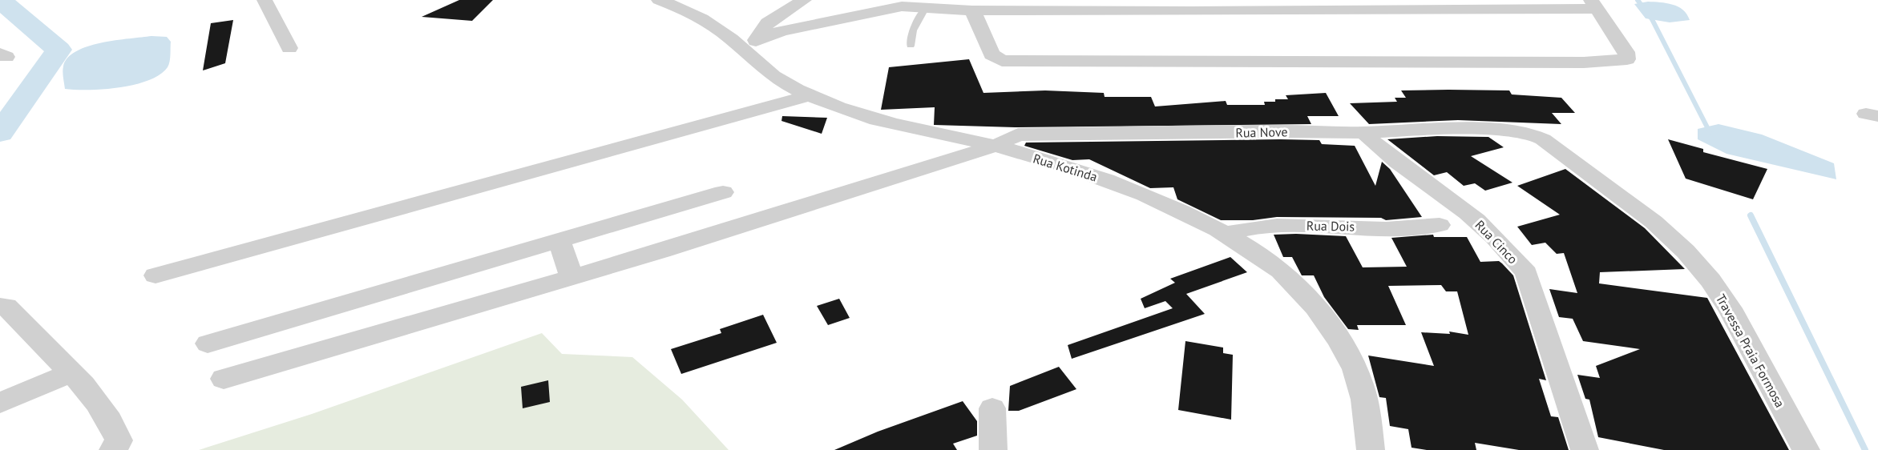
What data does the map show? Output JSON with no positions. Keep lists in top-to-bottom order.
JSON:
{
  "streets": {
    "street": [
      "Rua Nove",
      "Rua Kotinda",
      "Rua Dois",
      "Rua Cinco",
      "Travessa Praia Formosa"
    ]
  },
  "crossings": [
    ["Rua Nove", "Rua Kotinda"],
    ["Rua Nove", "Rua Cinco"],
    ["Rua Nove", "Travessa Praia Formosa"],
    ["Rua Kotinda", "Rua Dois"]
  ]
}
